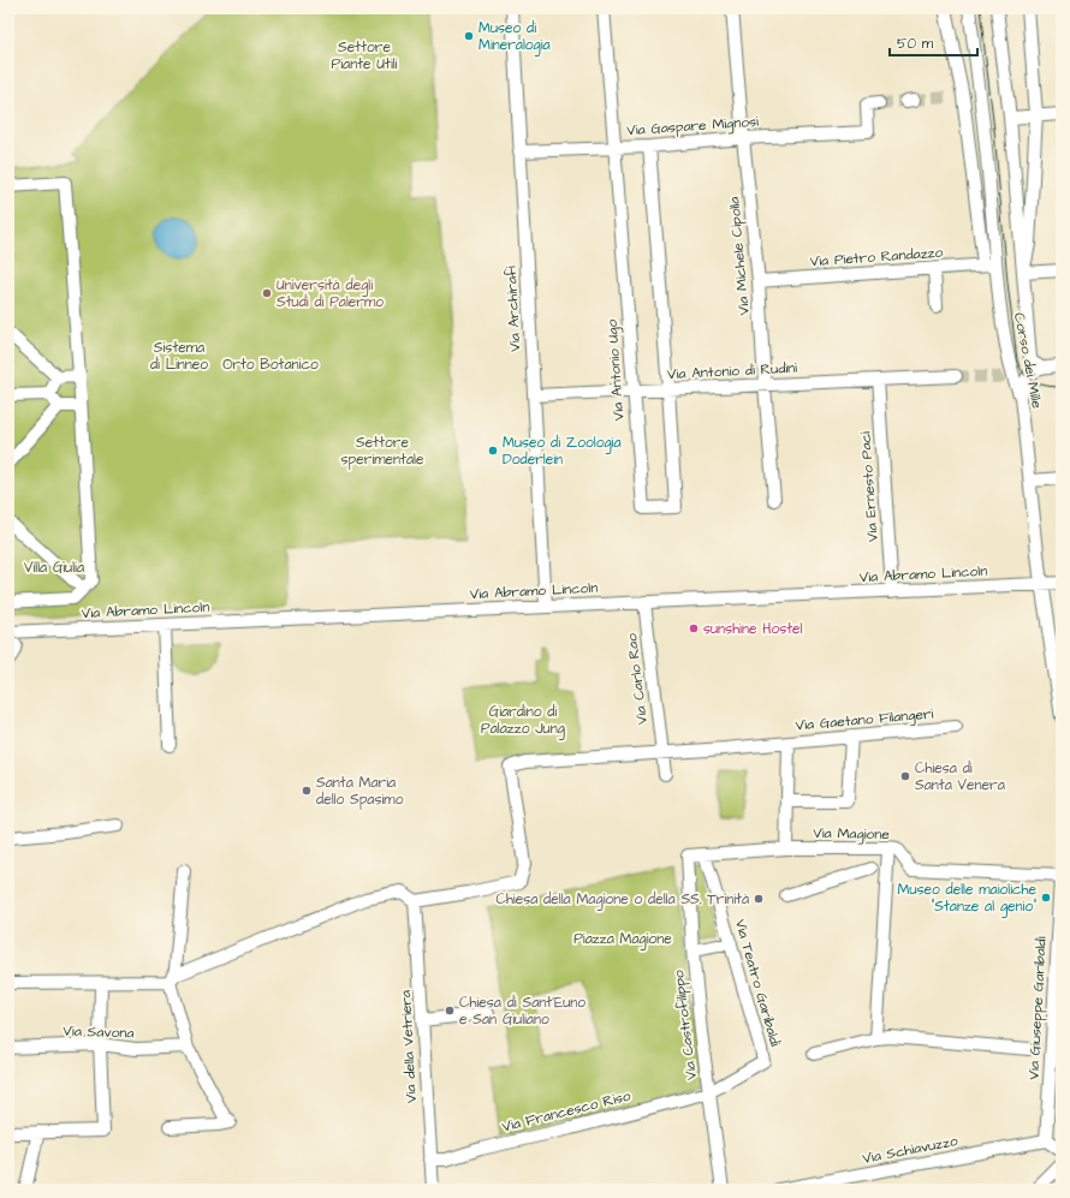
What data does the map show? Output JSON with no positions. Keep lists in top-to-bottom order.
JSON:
{
  "streets": {
    "street": [
      "Via Gaspare Mignosi",
      "Via Michele Cipolla",
      "Via Pietro Randazzo",
      "Via Archirafi",
      "Corso dei Mille",
      "Via Antonio Ugo",
      "Via Antonio di Rudinì",
      "Via Ernesto Paci",
      "Via Abramo Lincoln",
      "Via Carlo Rao",
      "Via Gaetano Filangeri",
      "Via Magione",
      "Via Teatro Garibaldi",
      "Via Giuseppe Garibaldi",
      "Via Castrofilippo",
      "Via Savona",
      "Via della Vetriera",
      "Via Francesco Riso",
      "Via Schiavuzzo"
    ]
  },
  "crossings": [
    ["Via Gaspare Mignosi", "Via Michele Cipolla"],
    ["Via Gaspare Mignosi", "Via Archirafi"],
    ["Via Gaspare Mignosi", "Via Antonio Ugo"],
    ["Via Michele Cipolla", "Via Pietro Randazzo"],
    ["Via Michele Cipolla", "Via Antonio di Rudinì"],
    ["Via Pietro Randazzo", "Corso dei Mille"],
    ["Via Archirafi", "Via Antonio di Rudinì"],
    ["Via Archirafi", "Via Abramo Lincoln"],
    ["Corso dei Mille", "Via Abramo Lincoln"],
    ["Via Antonio Ugo", "Via Antonio di Rudinì"],
    ["Via Antonio di Rudinì", "Via Ernesto Paci"],
    ["Via Ernesto Paci", "Via Abramo Lincoln"],
    ["Via Abramo Lincoln", "Via Carlo Rao"],
    ["Via Magione", "Via Teatro Garibaldi"],
    ["Via Magione", "Via Giuseppe Garibaldi"],
    ["Via Magione", "Via Castrofilippo"],
    ["Via Teatro Garibaldi", "Via Castrofilippo"],
    ["Via Teatro Garibaldi", "Via Francesco Riso"],
    ["Via Giuseppe Garibaldi", "Via Schiavuzzo"],
    ["Via Castrofilippo", "Via Francesco Riso"],
    ["Via della Vetriera", "Via Francesco Riso"]
  ],
  "parks": [
    "Settore Piante Utili",
    "Sistema di Linneo",
    "Orto Botanico",
    "Settore sperimentale",
    "Villa Giulia",
    "Giardino di Palazzo Jung",
    "Piazza Magione"
  ],
  "places": [
    "Museo di Mineralogia",
    "Università degli Studi di Palermo",
    "Museo di Zoologia Doderlein",
    "sunshine Hostel",
    "Chiesa di Santa Venera",
    "Santa Maria dello Spasimo",
    "Museo delle maioliche \"Stanze al genio\"",
    "Chiesa della Magione o della SS. Trinità",
    "Chiesa di Sant'Euno e San Giuliano"
  ],
  "scale_bar": "50 m"
}
